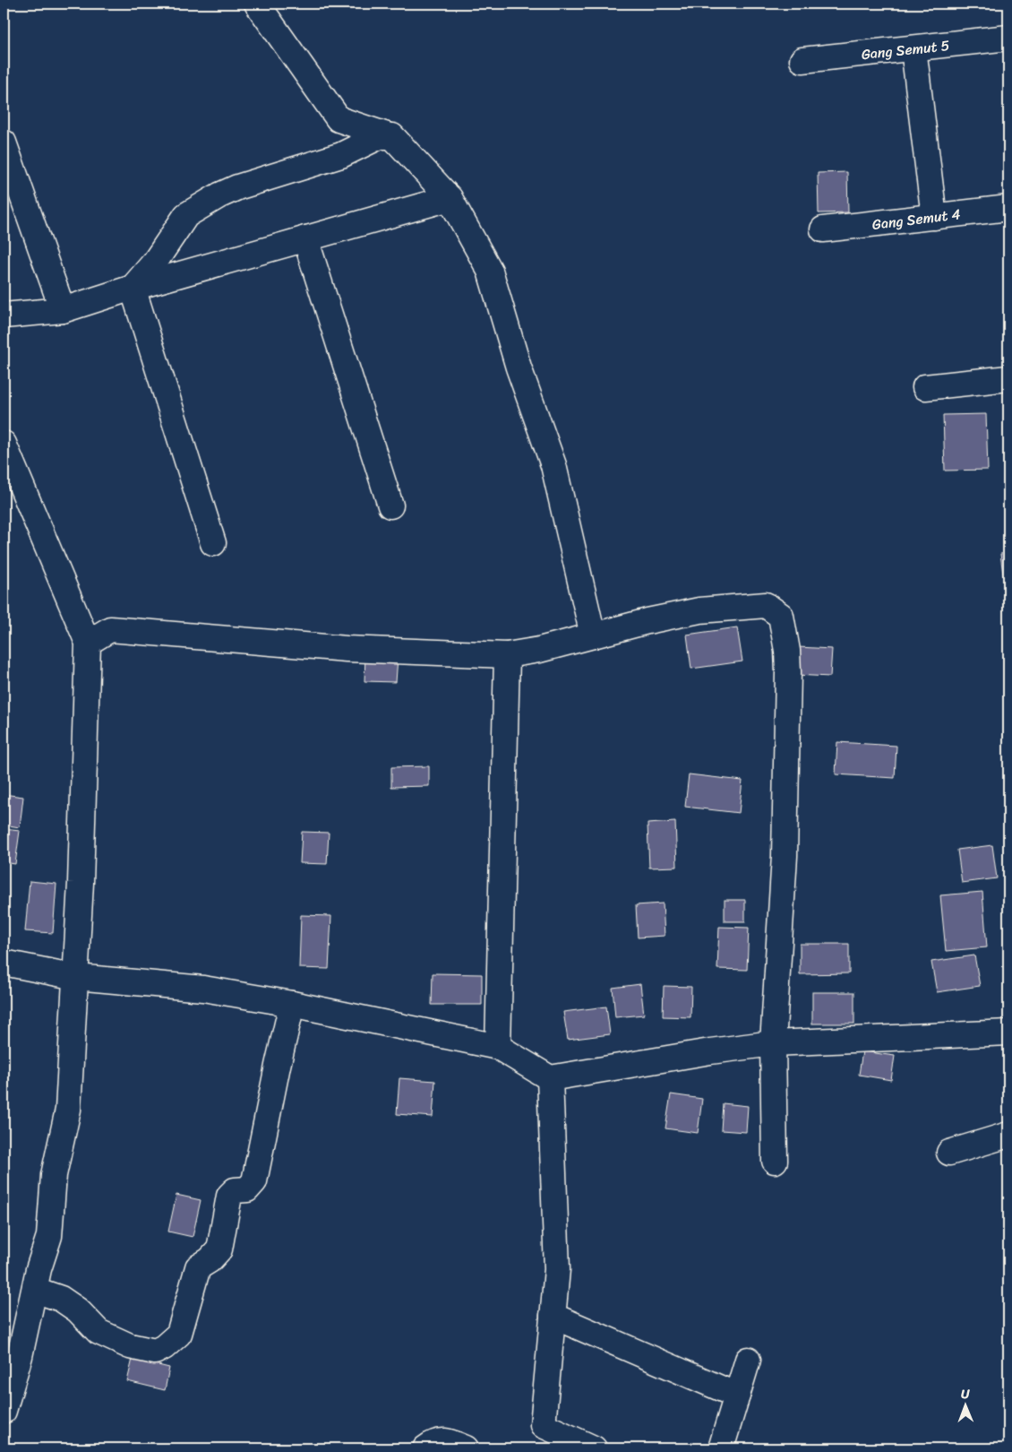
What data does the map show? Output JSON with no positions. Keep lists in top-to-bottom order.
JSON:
{
  "streets": {
    "street": ["Gang Semut 5", "Gang Semut 4"]
  },
  "north": "top"
}
